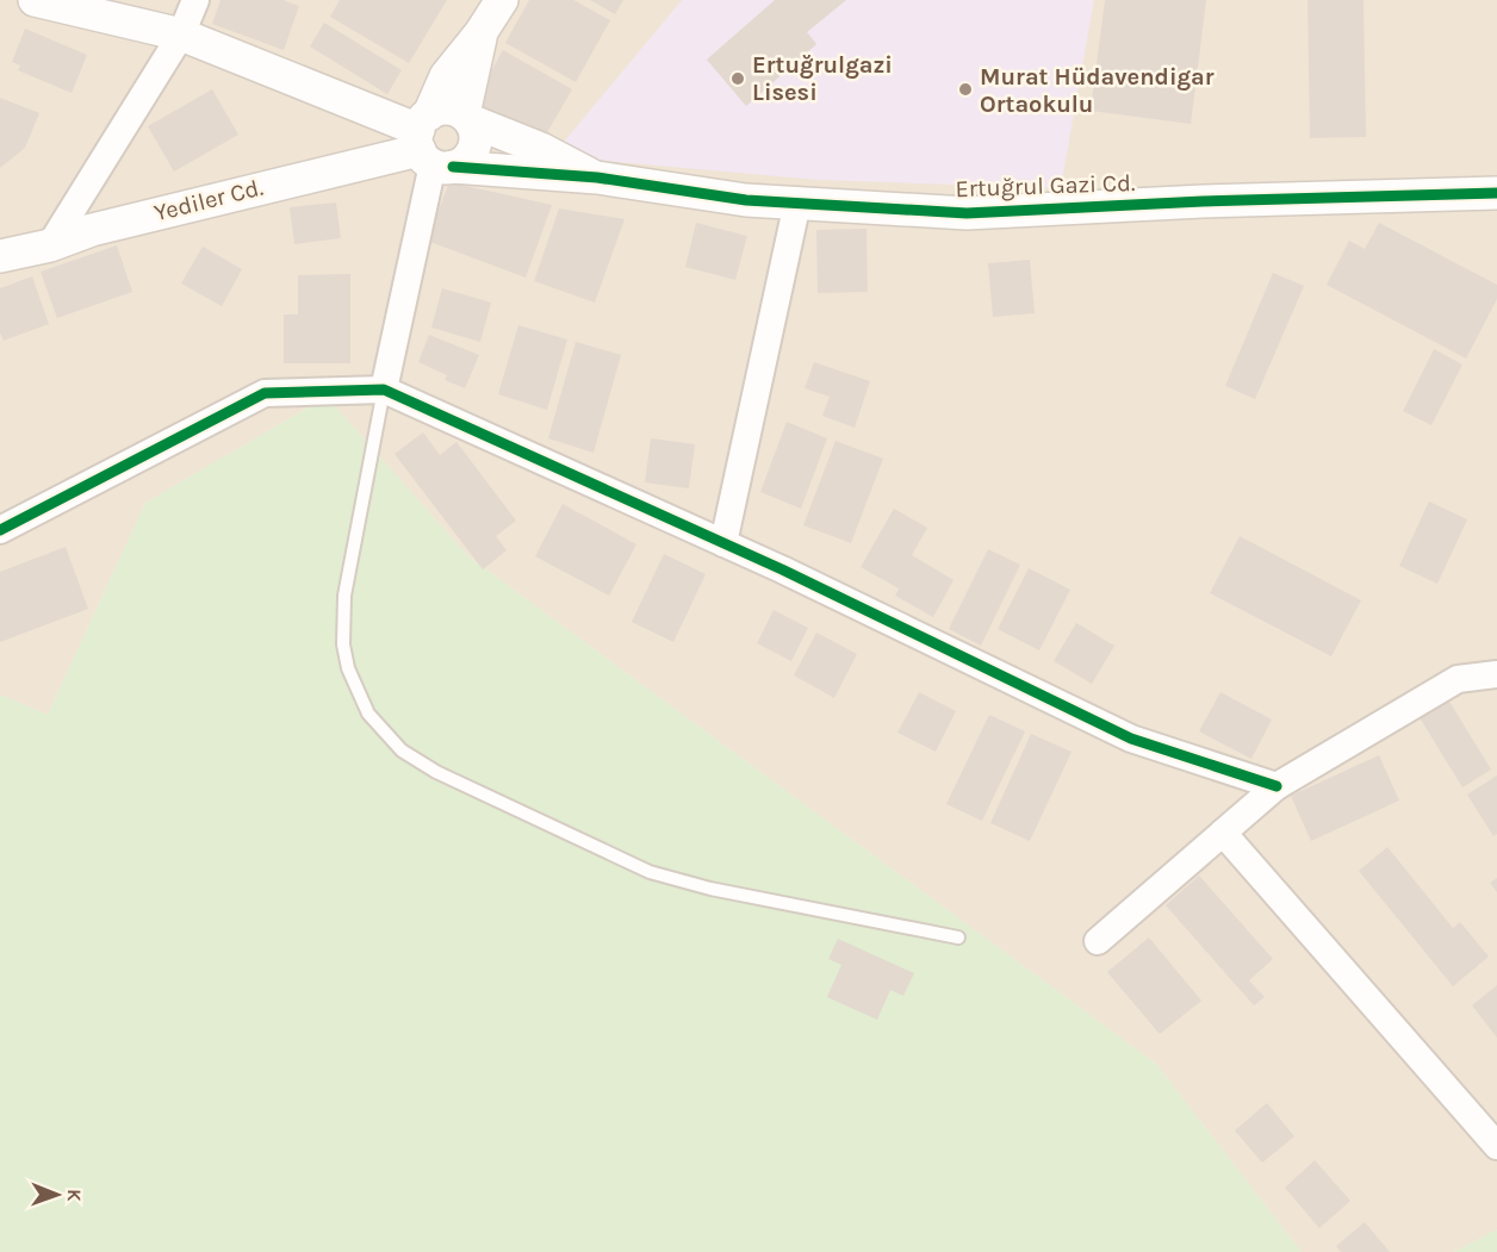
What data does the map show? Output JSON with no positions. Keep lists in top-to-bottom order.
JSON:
{
  "streets": {
    "street": ["Ertuğrul Gazi Cd.", "Yediler Cd."]
  },
  "places": ["Ertuğrulgazi Lisesi", "Murat Hüdavendigar Ortaokulu"],
  "north": "right"
}
